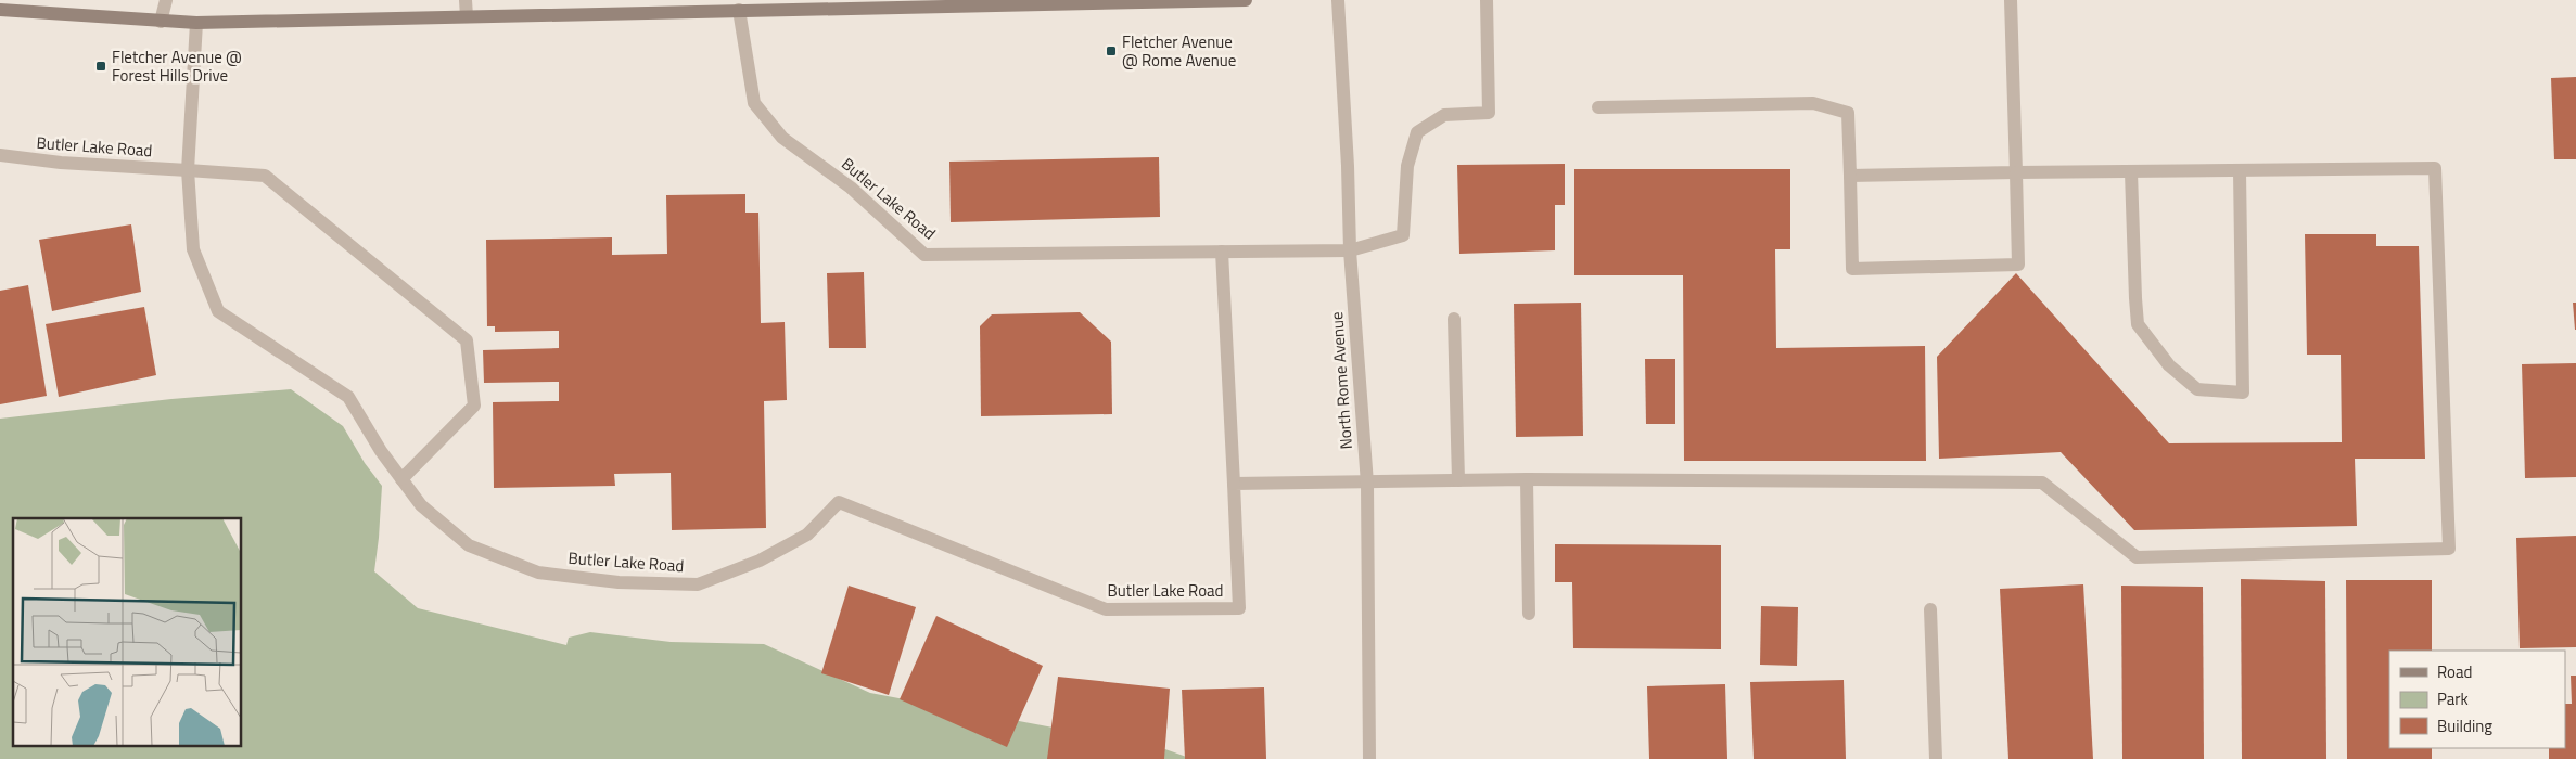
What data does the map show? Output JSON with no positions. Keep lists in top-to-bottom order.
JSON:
{
  "streets": {
    "street": ["Butler Lake Road", "North Rome Avenue"]
  },
  "crossings": [
    ["Butler Lake Road", "North Rome Avenue"]
  ],
  "places": {
    "transit": ["Fletcher Avenue @ Rome Avenue", "Fletcher Avenue @ Forest Hills Drive"]
  },
  "legend": ["Road", "Park", "Building"]
}
